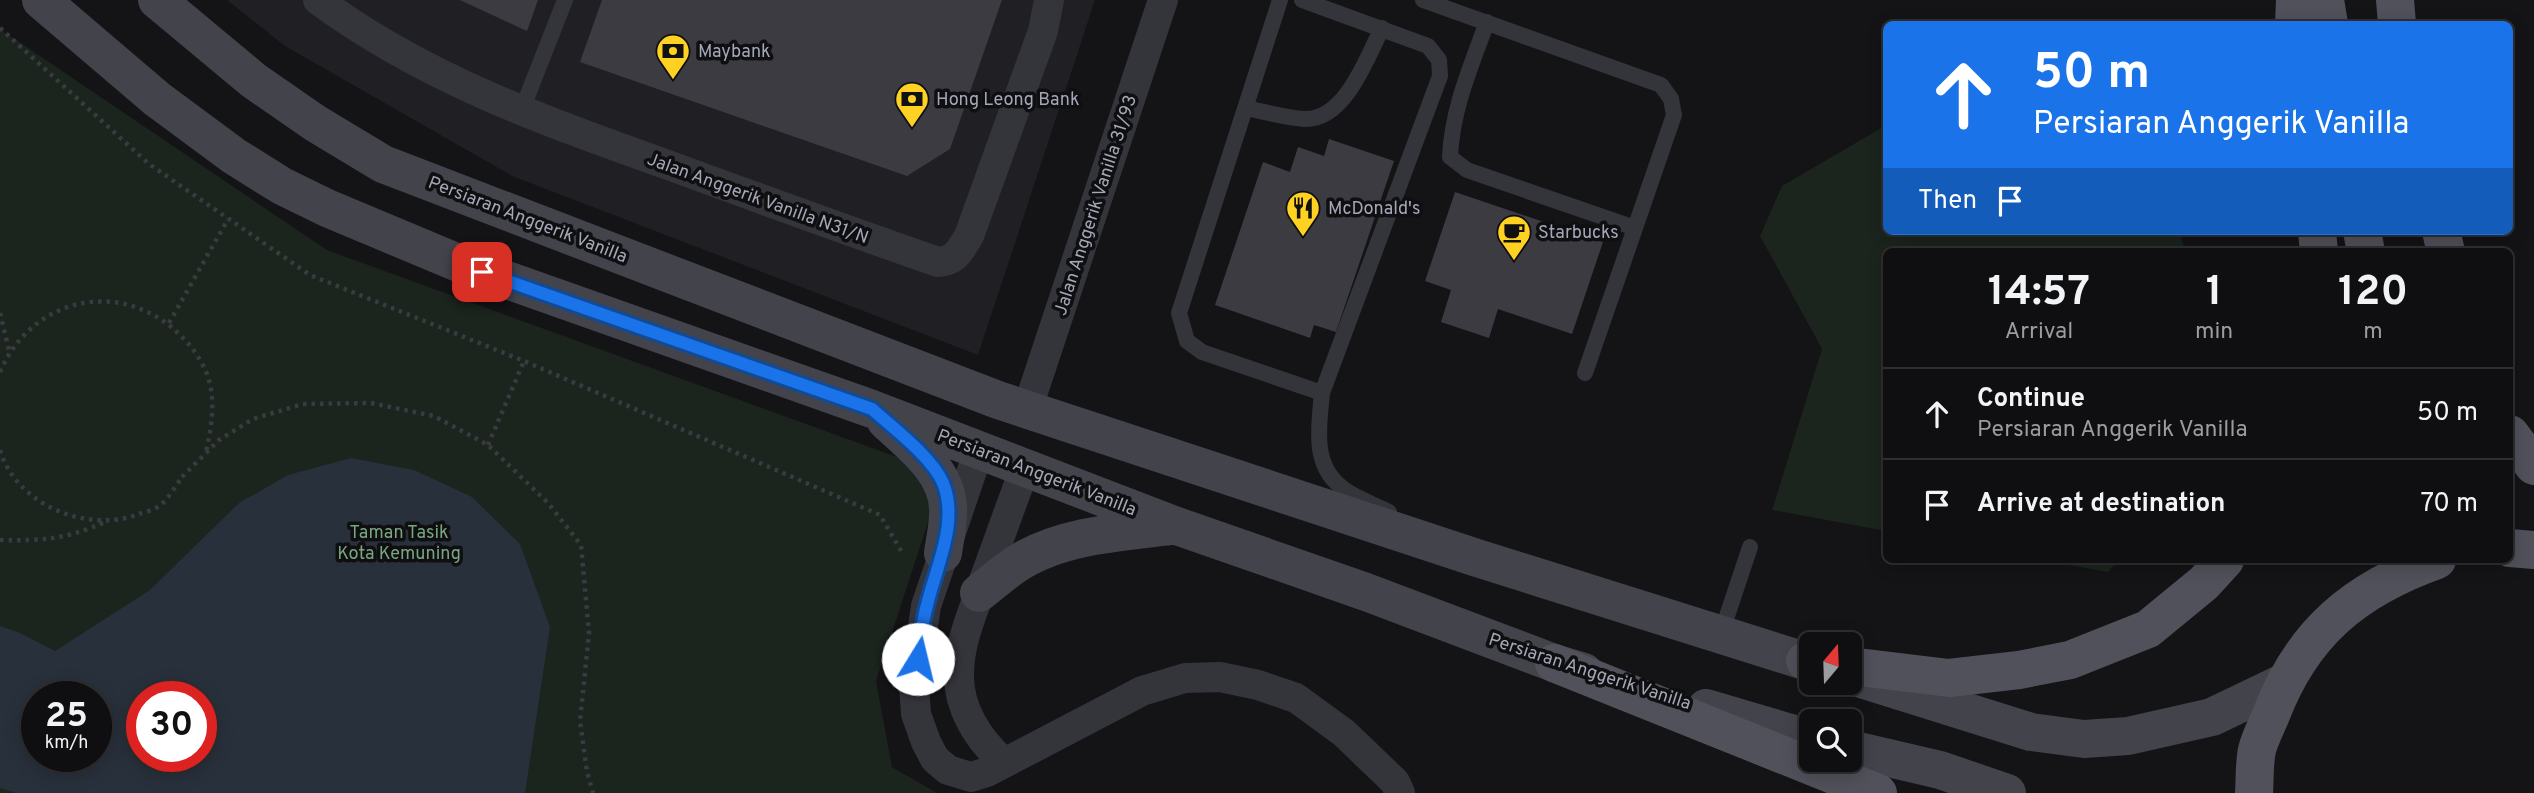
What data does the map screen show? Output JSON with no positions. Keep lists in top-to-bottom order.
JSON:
{
  "streets": {
    "main road": ["Persiaran Anggerik Vanilla"],
    "street": ["Jalan Anggerik Vanilla N31/N", "Jalan Anggerik Vanilla 31/93"]
  },
  "crossings": [
    ["Jalan Anggerik Vanilla 31/93", "Persiaran Anggerik Vanilla"]
  ],
  "parks": ["Taman Tasik Kota Kemuning"],
  "places": {
    "bank": ["Maybank", "Hong Leong Bank"],
    "restaurant": ["McDonald's"],
    "cafe": ["Starbucks"]
  },
  "north": "top",
  "page": {
    "turn": ["50 m", "Persiaran Anggerik Vanilla"],
    "then": "Then",
    "eta": [
      "14:57",
      "Arrival",
      "1",
      "min",
      "120",
      "m"
    ],
    "list": [
      {
        "name": "Continue",
        "note": "Persiaran Anggerik Vanilla",
        "value": "50 m"
      },
      {
        "name": "Arrive at destination",
        "value": "70 m"
      }
    ],
    "speed": "25 km/h",
    "limit": "30"
  }
}
